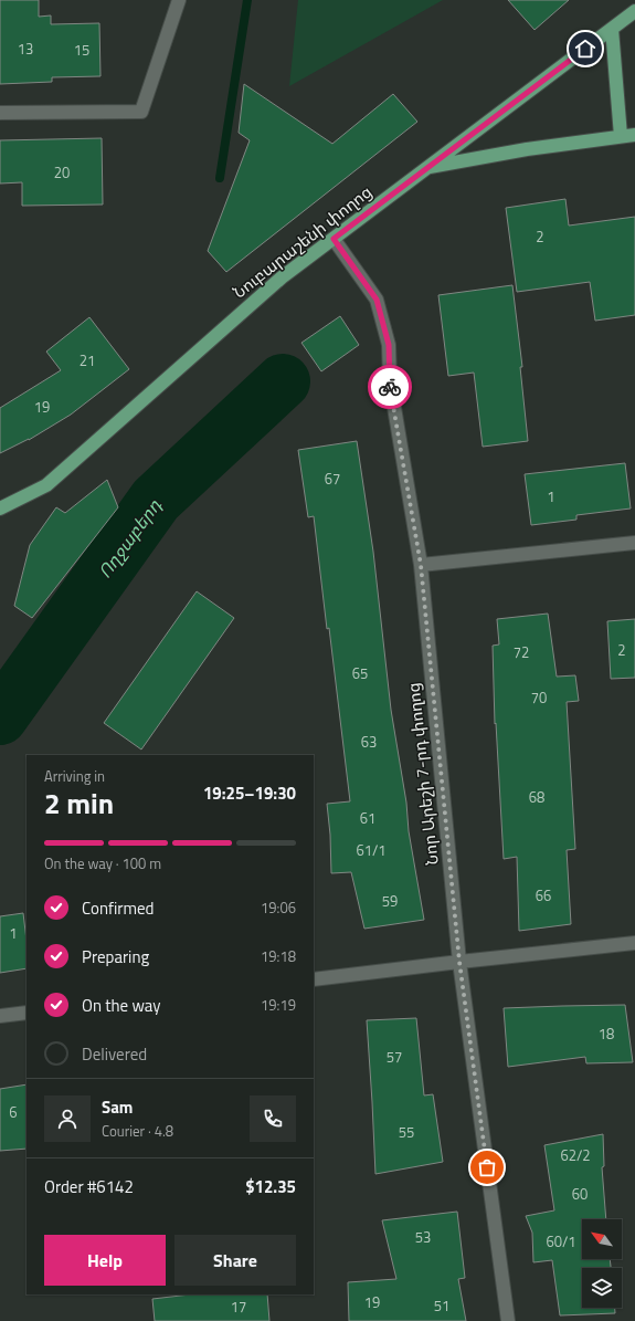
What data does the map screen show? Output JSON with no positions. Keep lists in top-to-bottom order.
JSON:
{
  "streets": {
    "main road": ["Նուբարաշենի փողոց"],
    "street": ["Նոր Արեշի 7-րդ փողոց"]
  },
  "crossings": [
    ["Նուբարաշենի փողոց", "Նոր Արեշի 7-րդ փողոց"]
  ],
  "water": ["Ողջաբերդ"],
  "house_numbers": [
    "13",
    "15",
    "20",
    "2",
    "21",
    "19",
    "67",
    "1",
    "2",
    "72",
    "65",
    "70",
    "63",
    "68",
    "61",
    "61/1",
    "66",
    "59",
    "1",
    "18",
    "57",
    "6",
    "55",
    "62/2",
    "60",
    "53",
    "60/1",
    "19",
    "51",
    "17"
  ],
  "north": "top left",
  "page": {
    "heading": ["2 min", "Arriving in", "19:25–19:30"],
    "panel": [
      "Sam",
      "Courier · 4.8",
      "Order #6142",
      "$12.35"
    ],
    "bar": "On the way · 100 m",
    "list": [
      ["Confirmed", "19:06"],
      ["Preparing", "19:18"],
      ["On the way", "19:19"],
      "Delivered"
    ],
    "buttons": ["Help", "Share"]
  }
}
